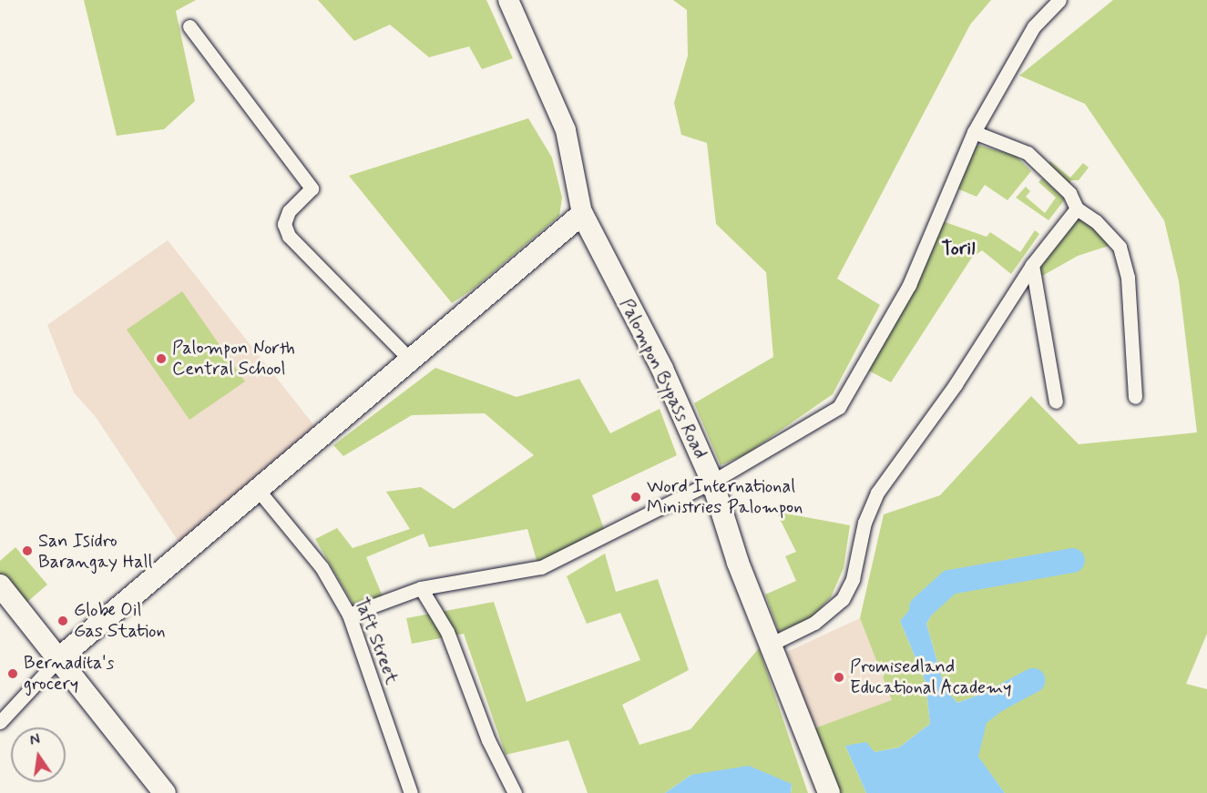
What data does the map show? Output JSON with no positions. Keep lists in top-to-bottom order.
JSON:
{
  "streets": {
    "main road": ["Palompon Bypass Road"],
    "street": ["Taft Street"]
  },
  "districts": ["Toril"],
  "places": [
    "Palompon North Central School",
    "Word International Ministries Palompon",
    "San Isidro Barangay Hall",
    "Globe Oil Gas Station",
    "Bernadita's grocery",
    "Promisedland Educational Academy"
  ],
  "north": "top"
}
